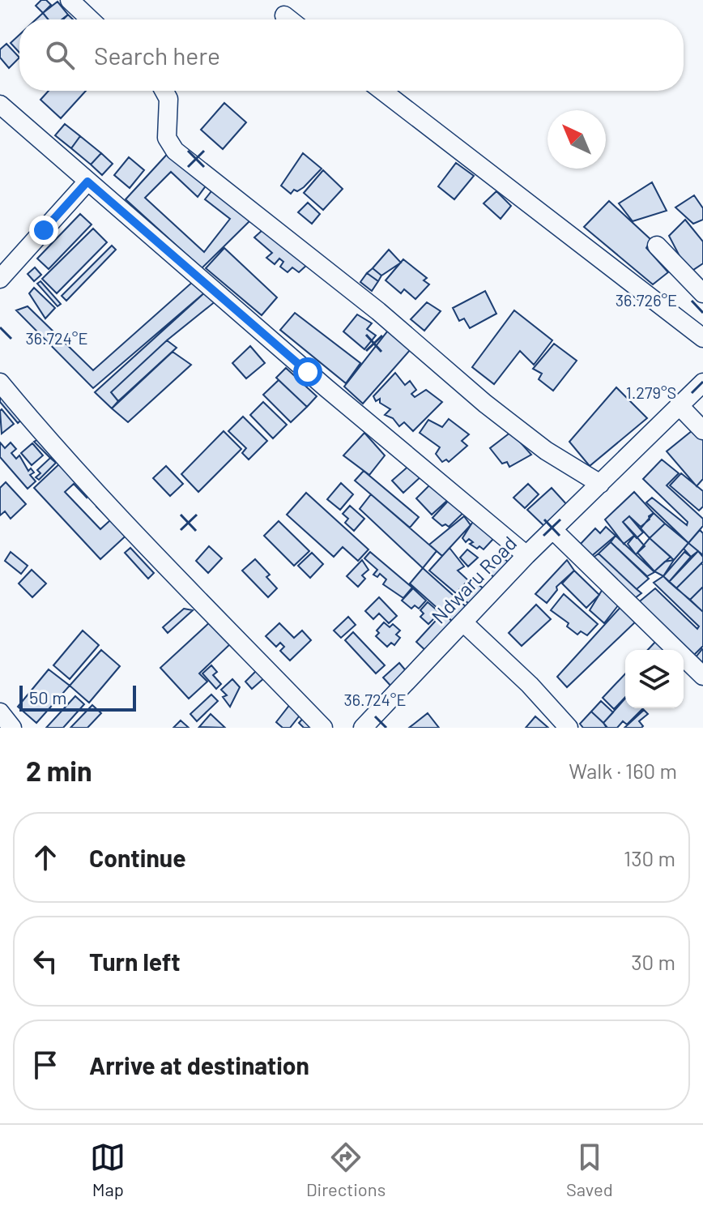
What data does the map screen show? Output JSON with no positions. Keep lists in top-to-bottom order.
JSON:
{
  "streets": {
    "street": ["Ndwaru Road"]
  },
  "scale_bar": "50 m",
  "north": "top left",
  "page": {
    "search": "Search here",
    "scale": "50 m",
    "heading": ["2 min", "Walk · 160 m"],
    "list": [
      ["Continue", "130 m"],
      ["Turn left", "30 m"],
      "Arrive at destination"
    ],
    "nav": ["Map", "Directions", "Saved"]
  },
  "coordinates": ["36.726°E", "36.724°E", "1.279°S"]
}
